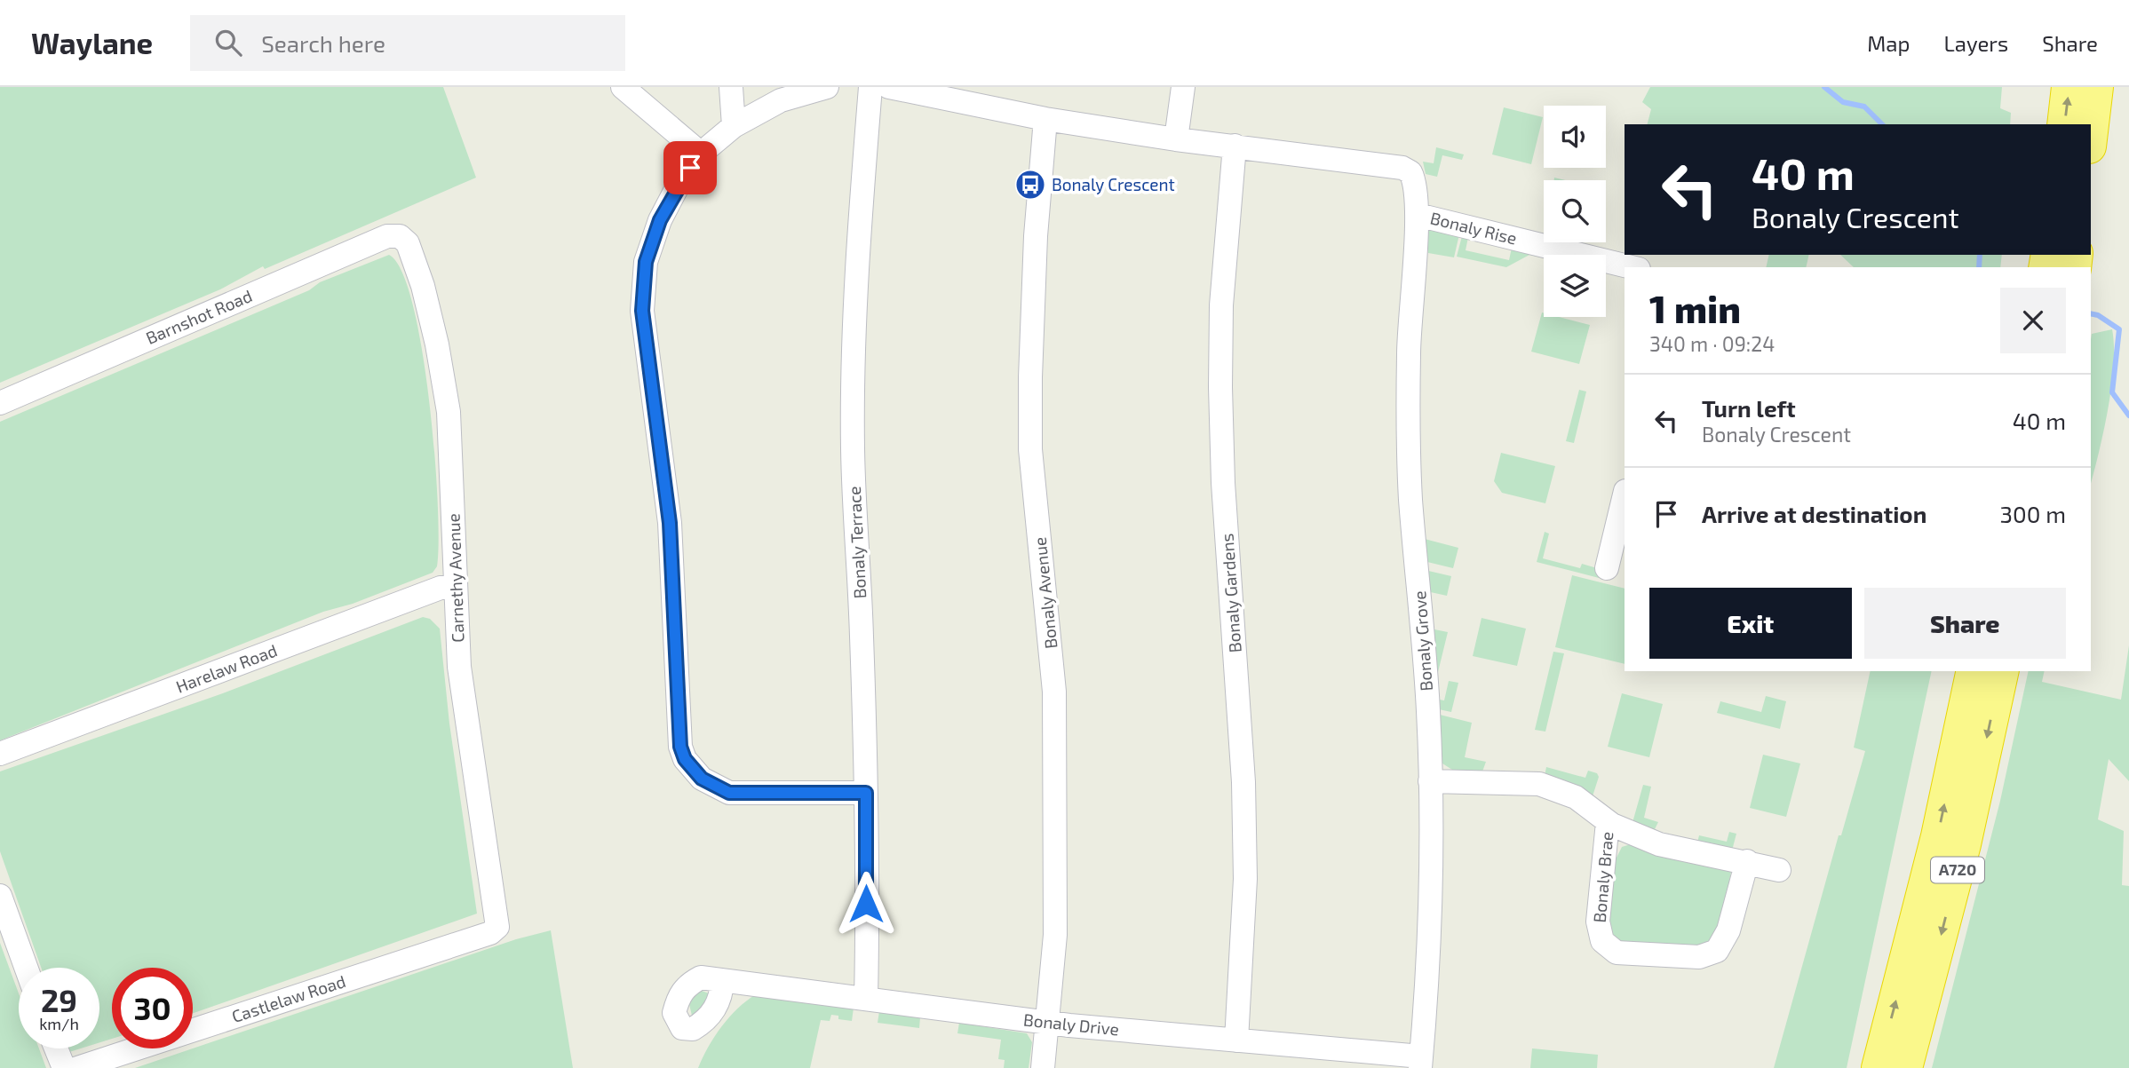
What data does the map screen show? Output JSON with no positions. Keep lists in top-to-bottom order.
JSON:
{
  "streets": {
    "highway": ["A720"],
    "street": [
      "Bonaly Rise",
      "Barnshot Road",
      "Bonaly Terrace",
      "Carnethy Avenue",
      "Bonaly Avenue",
      "Bonaly Gardens",
      "Bonaly Grove",
      "Harelaw Road",
      "Bonaly Brae",
      "Castlelaw Road",
      "Bonaly Drive"
    ]
  },
  "crossings": [
    ["Bonaly Rise", "Bonaly Grove"],
    ["Barnshot Road", "Carnethy Avenue"],
    ["Bonaly Terrace", "Bonaly Drive"],
    ["Carnethy Avenue", "Harelaw Road"],
    ["Carnethy Avenue", "Castlelaw Road"],
    ["Bonaly Avenue", "Bonaly Drive"],
    ["Bonaly Gardens", "Bonaly Drive"],
    ["Bonaly Grove", "Bonaly Brae"],
    ["Bonaly Grove", "Bonaly Drive"]
  ],
  "places": {
    "bus stop": ["Bonaly Crescent"]
  },
  "page": {
    "header": "Waylane",
    "search": "Search here",
    "nav": ["Map", "Layers", "Share"],
    "turn": ["40 m", "Bonaly Crescent"],
    "heading": ["1 min", "340 m · 09:24"],
    "list": [
      {
        "name": "Turn left",
        "note": "Bonaly Crescent",
        "value": "40 m"
      },
      {
        "name": "Arrive at destination",
        "value": "300 m"
      }
    ],
    "buttons": ["Exit", "Share"],
    "speed": "29 km/h",
    "limit": "30"
  }
}
